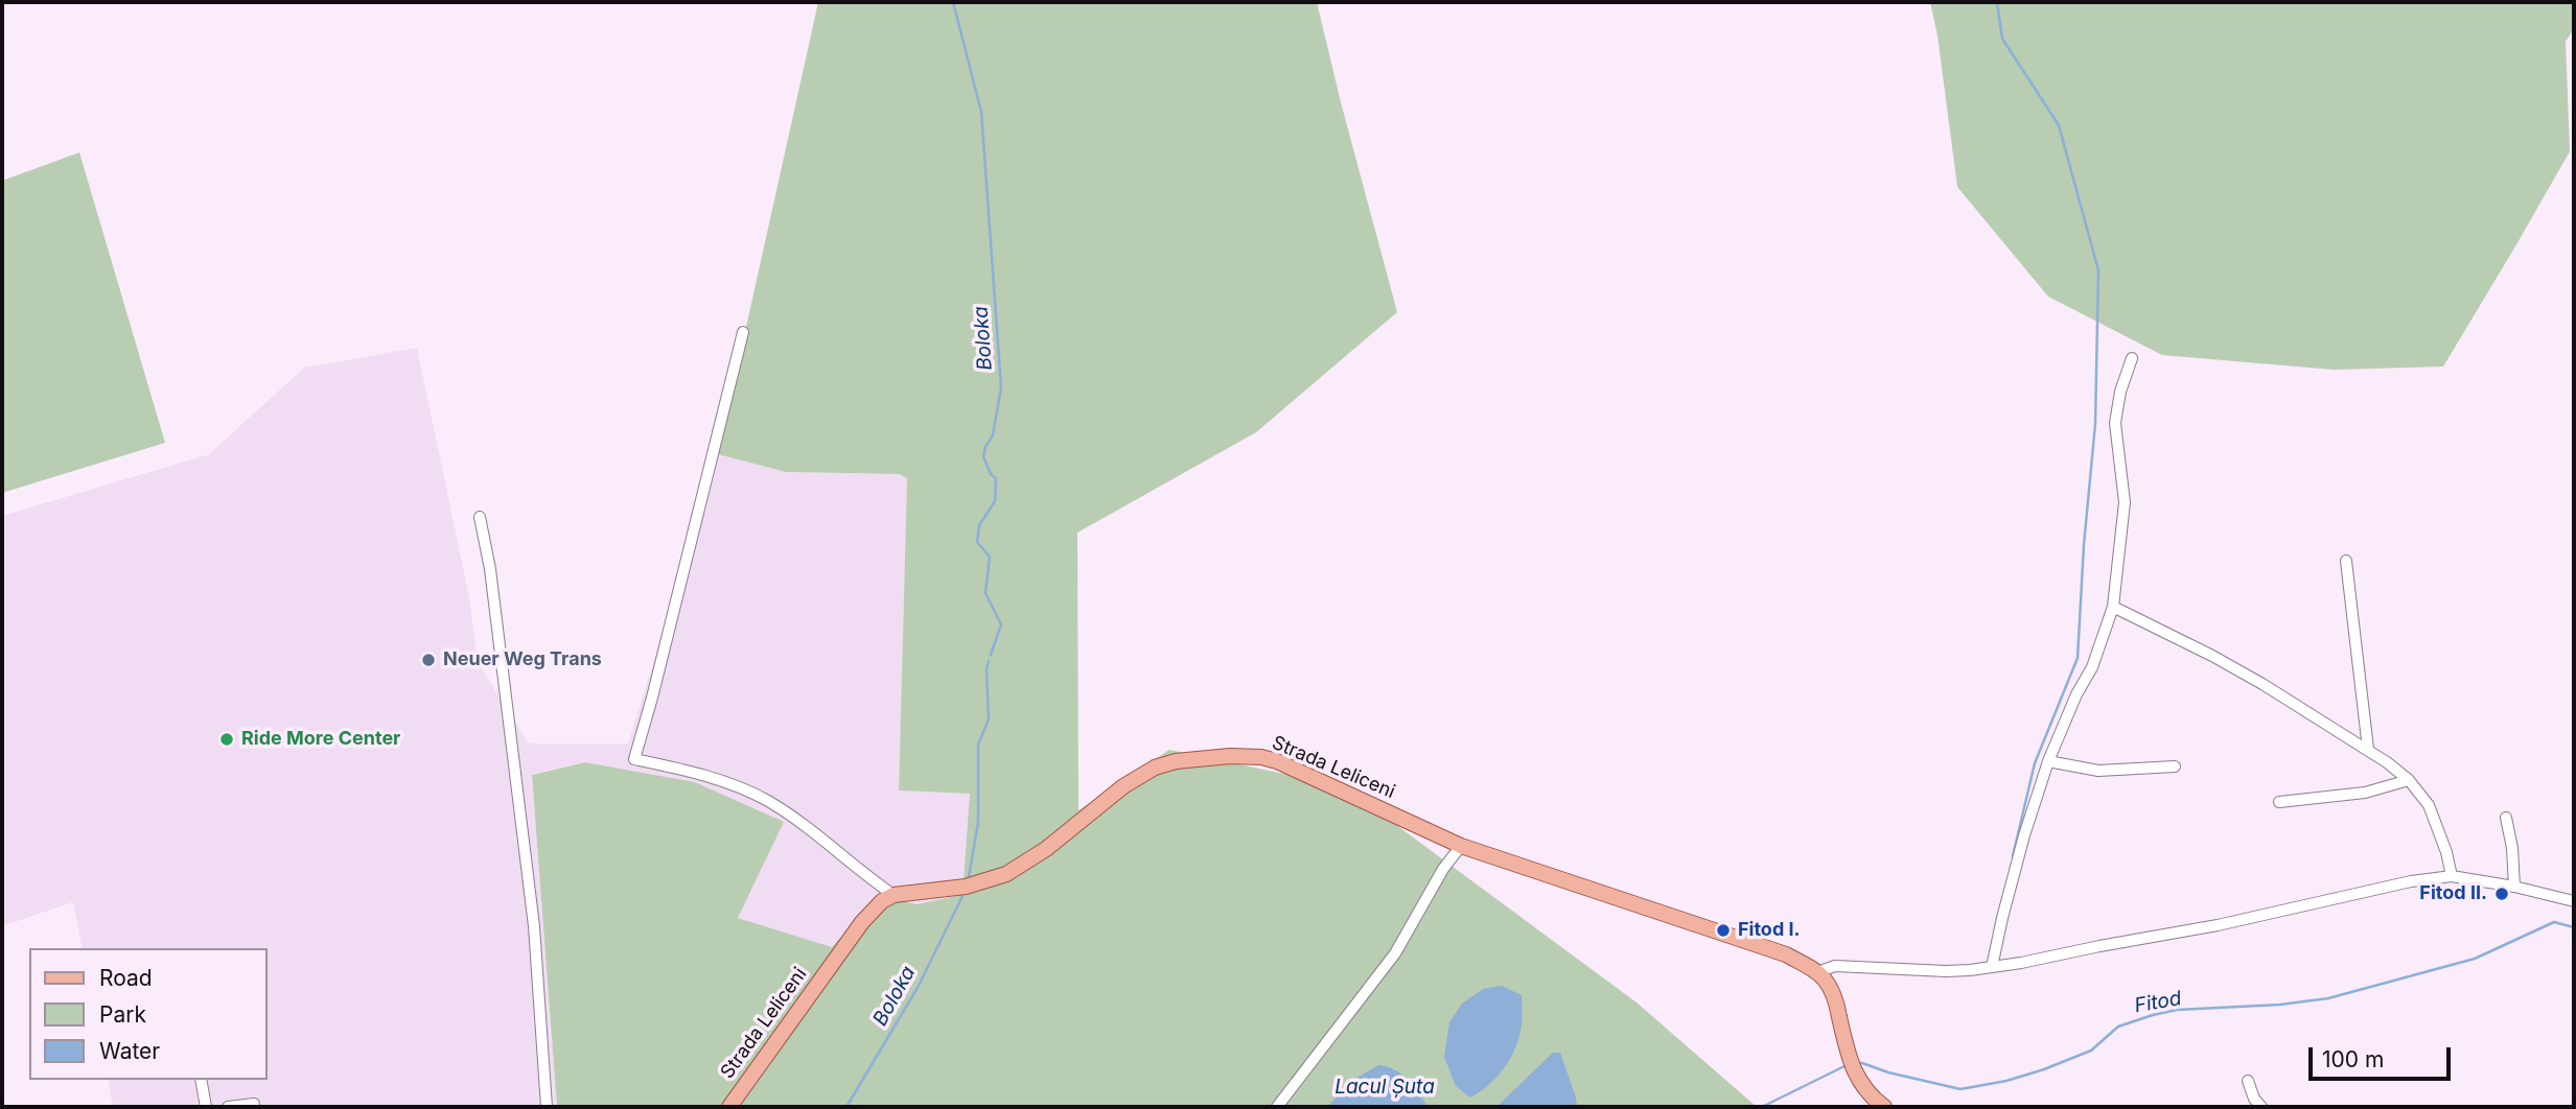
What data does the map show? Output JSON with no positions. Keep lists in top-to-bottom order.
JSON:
{
  "streets": {
    "main road": ["Strada Leliceni"]
  },
  "water": ["Boloka", "Fitod", "Lacul Șuta"],
  "places": [
    "Neuer Weg Trans",
    "Ride More Center",
    "Fitod II.",
    "Fitod I."
  ],
  "legend": ["Road", "Park", "Water"],
  "scale_bar": "100 m"
}
